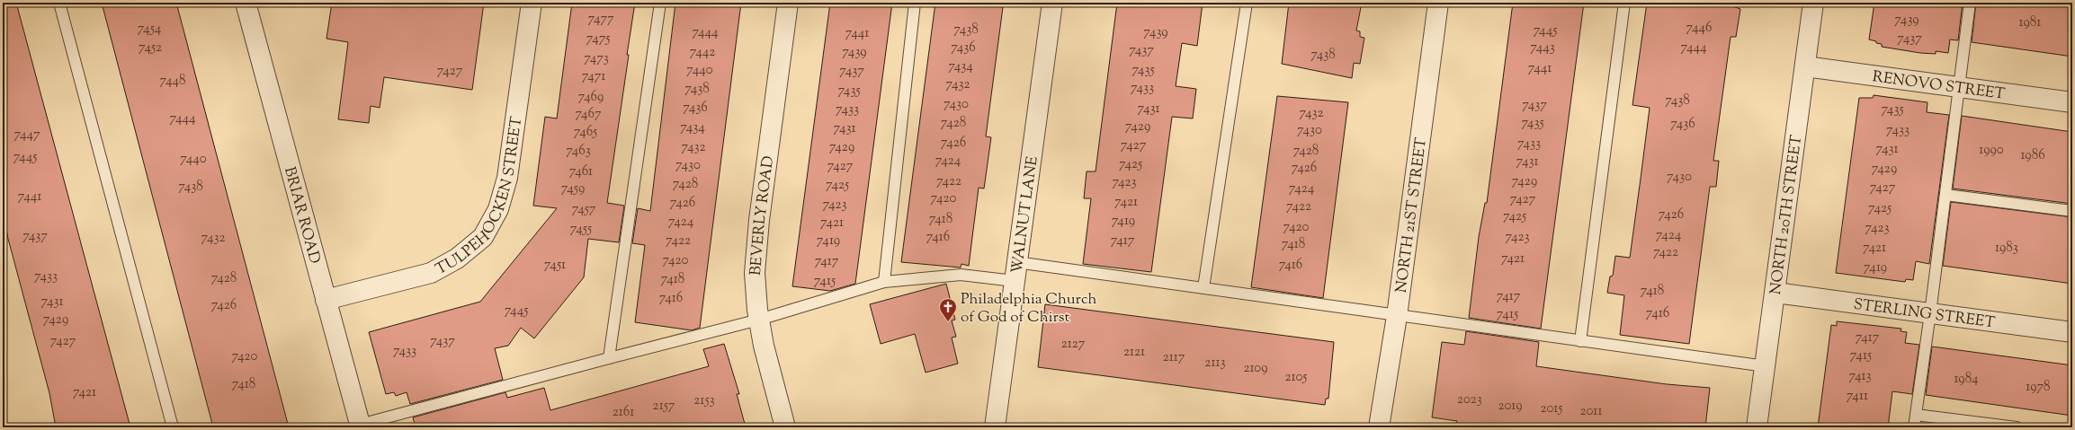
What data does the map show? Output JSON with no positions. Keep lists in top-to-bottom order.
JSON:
{
  "streets": {
    "street": [
      "RENOVO STREET",
      "TULPEHOCKEN STREET",
      "WALNUT LANE",
      "BRIAR ROAD",
      "NORTH 21ST STREET",
      "NORTH 20TH STREET",
      "BEVERLY ROAD",
      "STERLING STREET"
    ]
  },
  "crossings": [
    ["RENOVO STREET", "NORTH 20TH STREET"],
    ["TULPEHOCKEN STREET", "BRIAR ROAD"],
    ["NORTH 20TH STREET", "STERLING STREET"]
  ],
  "places": {
    "church": ["Philadelphia Church of God of Chirst"]
  },
  "house_numbers": [
    "7477",
    "7439",
    "1981",
    "7446",
    "7454",
    "7438",
    "7445",
    "7444",
    "7439",
    "7441",
    "7475",
    "7437",
    "7452",
    "7436",
    "7443",
    "7444",
    "7437",
    "7442",
    "7439",
    "7438",
    "7473",
    "7434",
    "7441",
    "7440",
    "7435",
    "7427",
    "7437",
    "7471",
    "7448",
    "7432",
    "7433",
    "7438",
    "7435",
    "7469",
    "7438",
    "7430",
    "7437",
    "7436",
    "7431",
    "7433",
    "7435",
    "7432",
    "7467",
    "7444",
    "7428",
    "7435",
    "7436",
    "7429",
    "7434",
    "7431",
    "7430",
    "7433",
    "7465",
    "7447",
    "7426",
    "7433",
    "7427",
    "7432",
    "7429",
    "7431",
    "1990",
    "7463",
    "7428",
    "1986",
    "7445",
    "7440",
    "7424",
    "7431",
    "7425",
    "7430",
    "7427",
    "7426",
    "7429",
    "7461",
    "7430",
    "7422",
    "7429",
    "7423",
    "7428",
    "7425",
    "7438",
    "7427",
    "7459",
    "7424",
    "7441",
    "7420",
    "7427",
    "7421",
    "7426",
    "7423",
    "7422",
    "7425",
    "7457",
    "7426",
    "7425",
    "7418",
    "7419",
    "7424",
    "7421",
    "7420",
    "7423",
    "7455",
    "7424",
    "7437",
    "7416",
    "7423",
    "7432",
    "7422",
    "7419",
    "7417",
    "7418",
    "7421",
    "1983",
    "7422",
    "7421",
    "7420",
    "7417",
    "7451",
    "7416",
    "7419",
    "7433",
    "7428",
    "7418",
    "7415",
    "7418",
    "7417",
    "7416",
    "7431",
    "7426",
    "7445",
    "7416",
    "7415",
    "7429",
    "7417",
    "7427",
    "7437",
    "2127",
    "7433",
    "2121",
    "7415",
    "7420",
    "2117",
    "2113",
    "2109",
    "7413",
    "2105",
    "1984",
    "7418",
    "1978",
    "7421",
    "7411",
    "2023",
    "2153",
    "2157",
    "2019",
    "2015",
    "2011",
    "2161"
  ]
}
